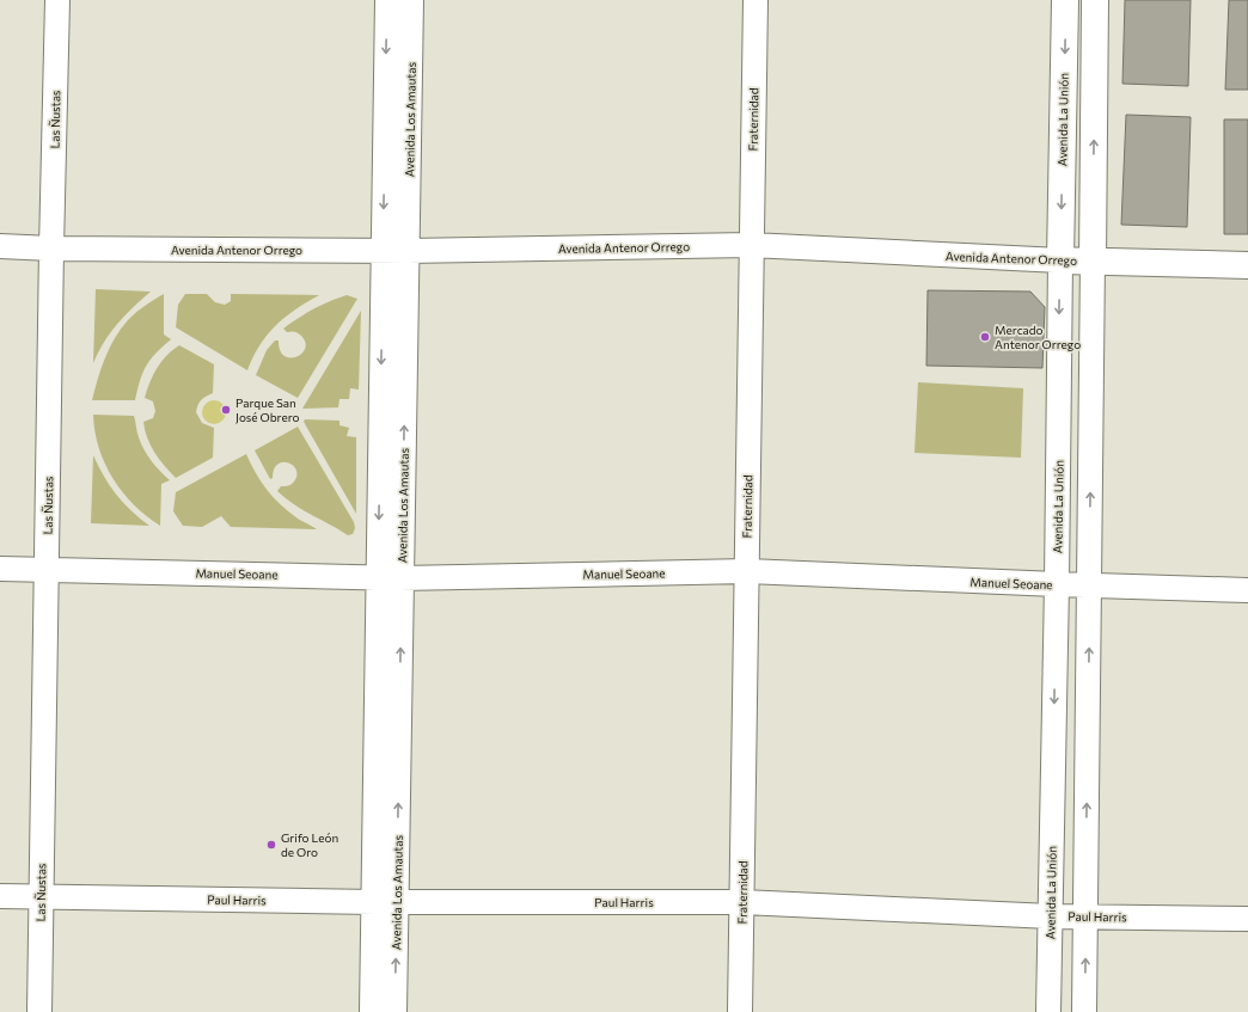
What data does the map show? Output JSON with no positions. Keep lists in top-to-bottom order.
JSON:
{
  "streets": {
    "street": [
      "Las Ñustas",
      "Avenida Los Amautas",
      "Fraternidad",
      "Avenida La Unión",
      "Avenida Antenor Orrego",
      "Manuel Seoane",
      "Paul Harris"
    ]
  },
  "crossings": [
    ["Las Ñustas", "Avenida Antenor Orrego"],
    ["Las Ñustas", "Manuel Seoane"],
    ["Las Ñustas", "Paul Harris"],
    ["Avenida Los Amautas", "Avenida Antenor Orrego"],
    ["Avenida Los Amautas", "Manuel Seoane"],
    ["Avenida Los Amautas", "Paul Harris"],
    ["Fraternidad", "Avenida Antenor Orrego"],
    ["Fraternidad", "Manuel Seoane"],
    ["Fraternidad", "Paul Harris"],
    ["Avenida La Unión", "Avenida Antenor Orrego"],
    ["Avenida La Unión", "Manuel Seoane"],
    ["Avenida La Unión", "Paul Harris"]
  ],
  "places": ["Mercado Antenor Orrego", "Parque San José Obrero", "Grifo León de Oro"]
}
